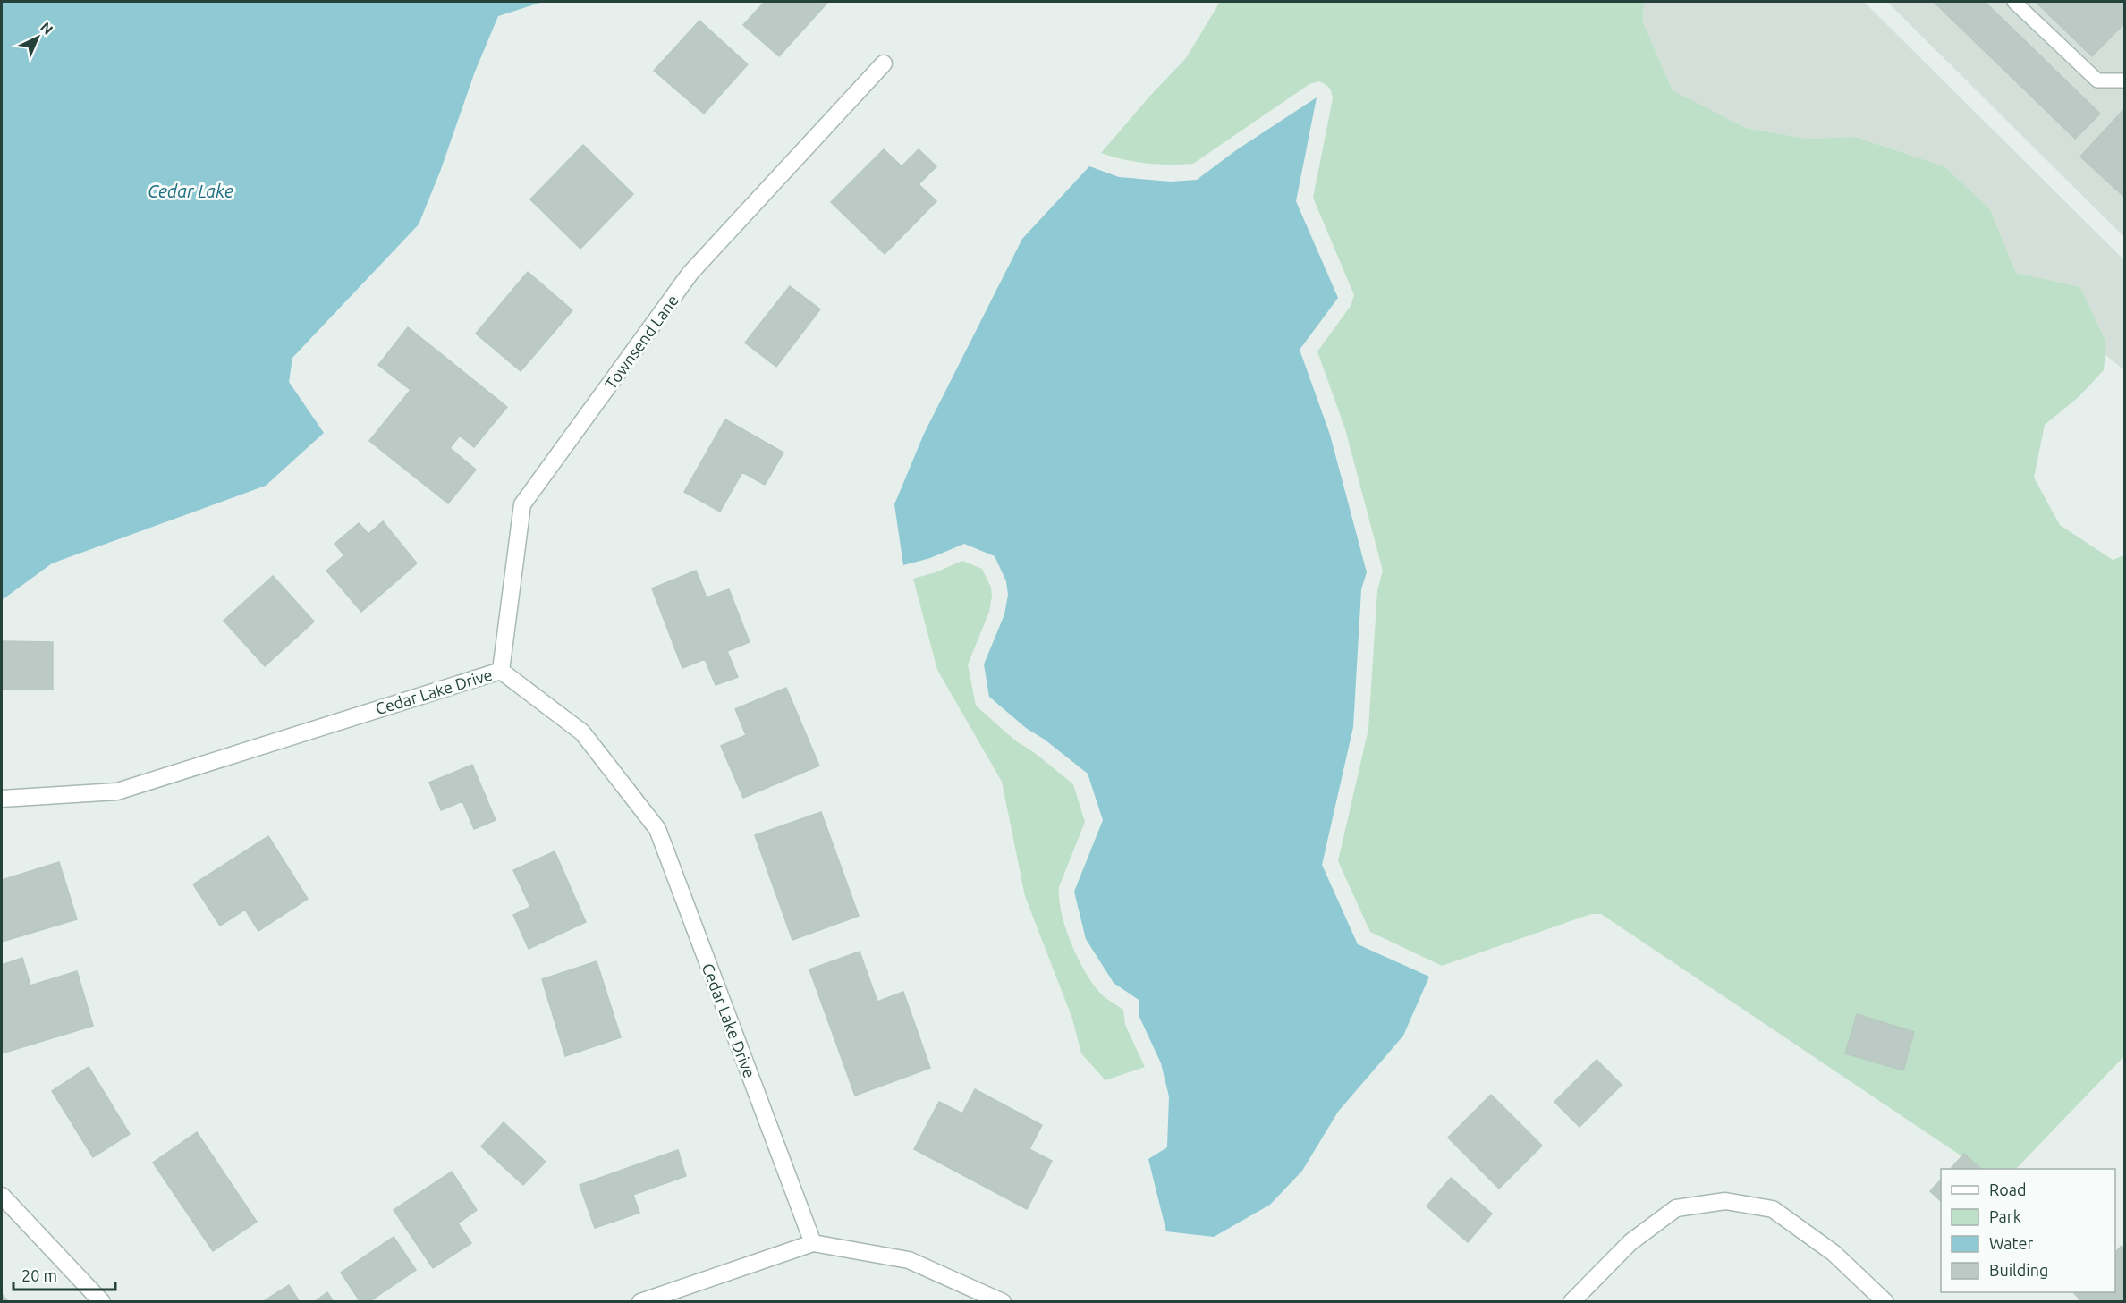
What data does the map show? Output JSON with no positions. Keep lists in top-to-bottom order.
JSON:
{
  "streets": {
    "street": ["Townsend Lane", "Cedar Lake Drive"]
  },
  "crossings": [
    ["Townsend Lane", "Cedar Lake Drive"]
  ],
  "water": ["Cedar Lake"],
  "legend": [
    "Road",
    "Park",
    "Water",
    "Building"
  ],
  "scale_bar": "20 m",
  "north": "top right"
}
